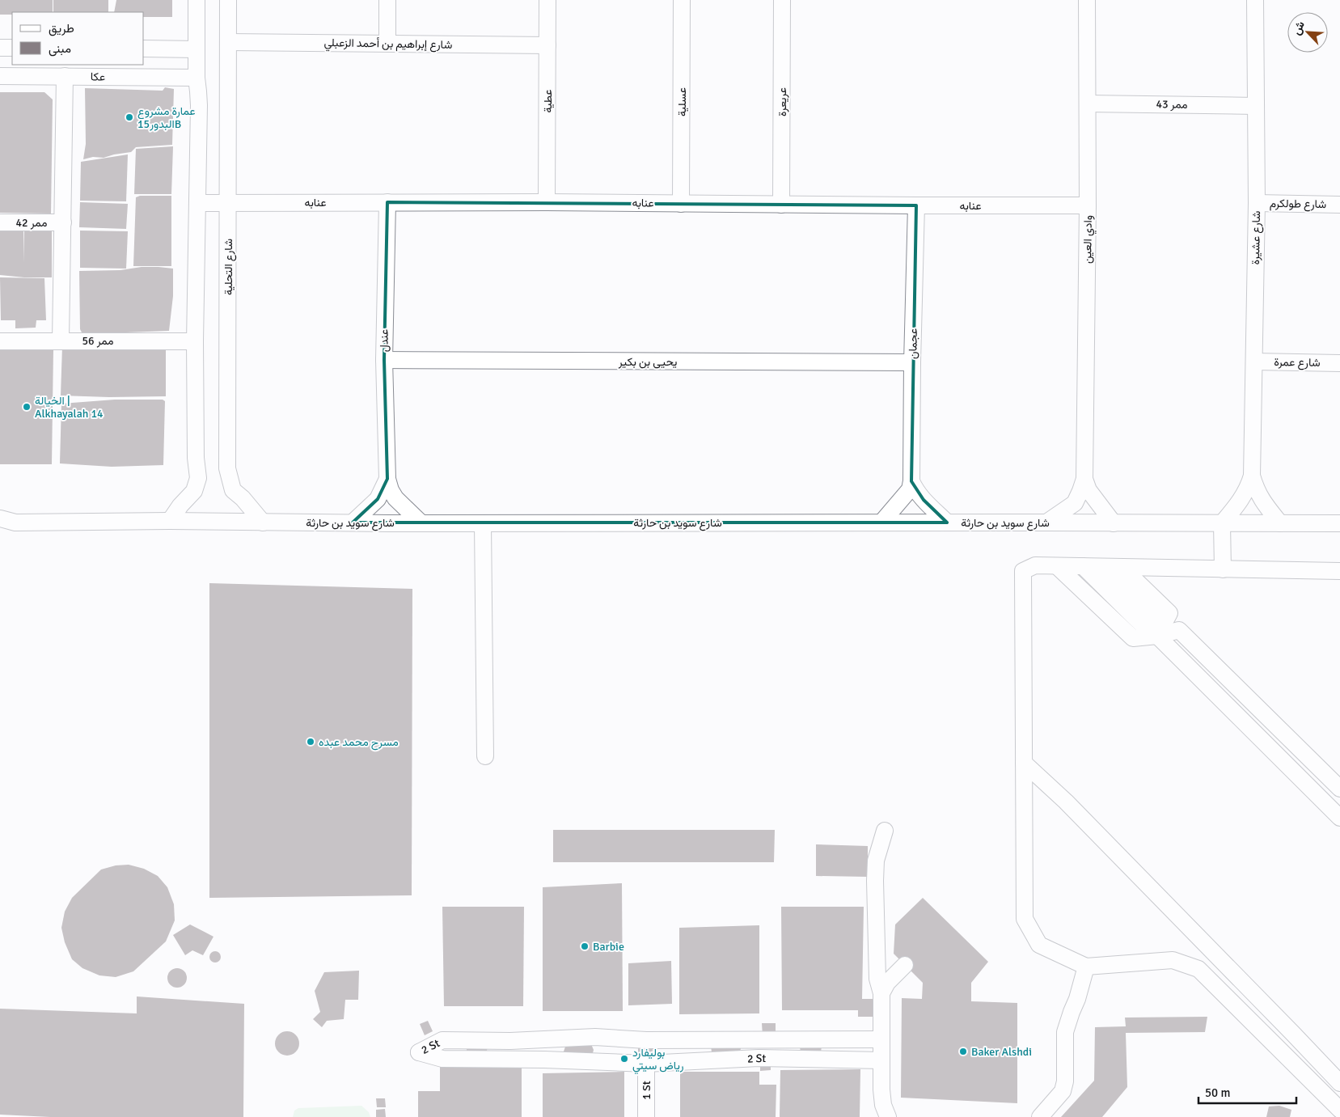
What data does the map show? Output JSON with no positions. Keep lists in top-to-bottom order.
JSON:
{
  "streets": {
    "street": [
      "شارع إبراهيم بن أحمد الزعبلي",
      "عكا",
      "عطية",
      "عسلية",
      "عريعرة",
      "ممر 43",
      "عنابه",
      "شارع طولكرم",
      "ممر 42",
      "شارع عشيرة",
      "وادي العين",
      "شارع التحلية",
      "ممر 56",
      "عندل",
      "عجمان",
      "يحيى بن بكير",
      "شارع عمرة",
      "شارع سويد بن حارثة",
      "2 St",
      "1 St"
    ]
  },
  "crossings": [
    ["شارع إبراهيم بن أحمد الزعبلي", "عطية"],
    ["شارع إبراهيم بن أحمد الزعبلي", "شارع التحلية"],
    ["عطية", "عنابه"],
    ["عسلية", "عنابه"],
    ["عريعرة", "عنابه"],
    ["ممر 43", "شارع عشيرة"],
    ["ممر 43", "وادي العين"],
    ["عنابه", "وادي العين"],
    ["عنابه", "شارع التحلية"],
    ["عنابه", "عندل"],
    ["عنابه", "عجمان"],
    ["شارع طولكرم", "شارع عشيرة"],
    ["شارع عشيرة", "شارع عمرة"],
    ["شارع عشيرة", "شارع سويد بن حارثة"],
    ["وادي العين", "شارع سويد بن حارثة"],
    ["شارع التحلية", "شارع سويد بن حارثة"],
    ["عندل", "يحيى بن بكير"],
    ["عندل", "شارع سويد بن حارثة"],
    ["عجمان", "يحيى بن بكير"],
    ["2 St", "1 St"]
  ],
  "places": [
    "عمارة مشروع البدور15B",
    "الخيالة | Alkhayalah 14",
    "مسرح محمد عبده",
    "Barbie",
    "Baker Alshdi",
    "بوليفارد رياض سيتي"
  ],
  "legend": ["طريق", "مبنى"],
  "scale_bar": "50 m",
  "north": "top left"
}
